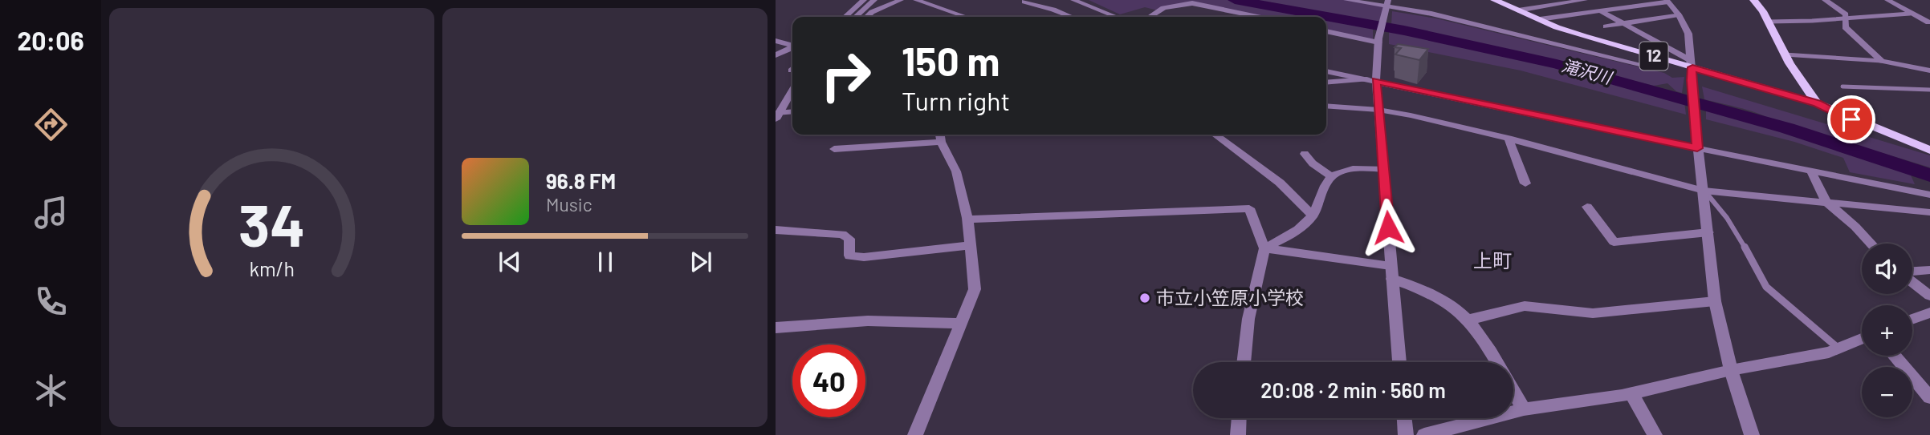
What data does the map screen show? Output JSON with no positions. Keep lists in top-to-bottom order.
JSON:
{
  "streets": {
    "main road": ["12"]
  },
  "districts": ["上町"],
  "water": ["滝沢川"],
  "places": ["市立小笠原小学校"],
  "page": {
    "tabs": "20:06",
    "turn": ["150 m", "Turn right"],
    "song": ["96.8 FM", "Music"],
    "map_buttons": ["+", "−"],
    "limit": "40",
    "trip": "20:08 · 2 min · 560 m",
    "gauge": ["34", "km/h"]
  }
}
